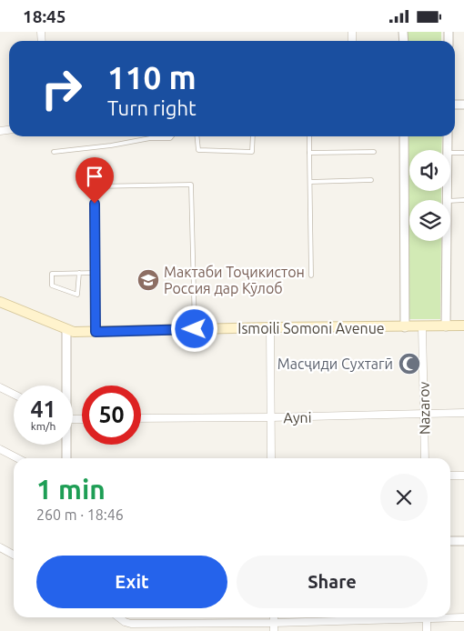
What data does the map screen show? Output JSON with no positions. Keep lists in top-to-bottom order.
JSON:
{
  "streets": {
    "main road": ["Ismoili Somoni Avenue"],
    "street": ["Nazarov", "Ayni"]
  },
  "crossings": [
    ["Ismoili Somoni Avenue", "Nazarov"],
    ["Nazarov", "Ayni"]
  ],
  "places": {
    "school or university": ["Мактаби Тоҷикистон Россия дар Кӯлоб"],
    "mosque": ["Масҷиди Сухтагӣ"]
  },
  "page": {
    "status": "18:45",
    "turn": ["110 m", "Turn right"],
    "speed": "41 km/h",
    "limit": "50",
    "heading": ["1 min", "260 m · 18:46"],
    "buttons": ["Exit", "Share"]
  }
}
